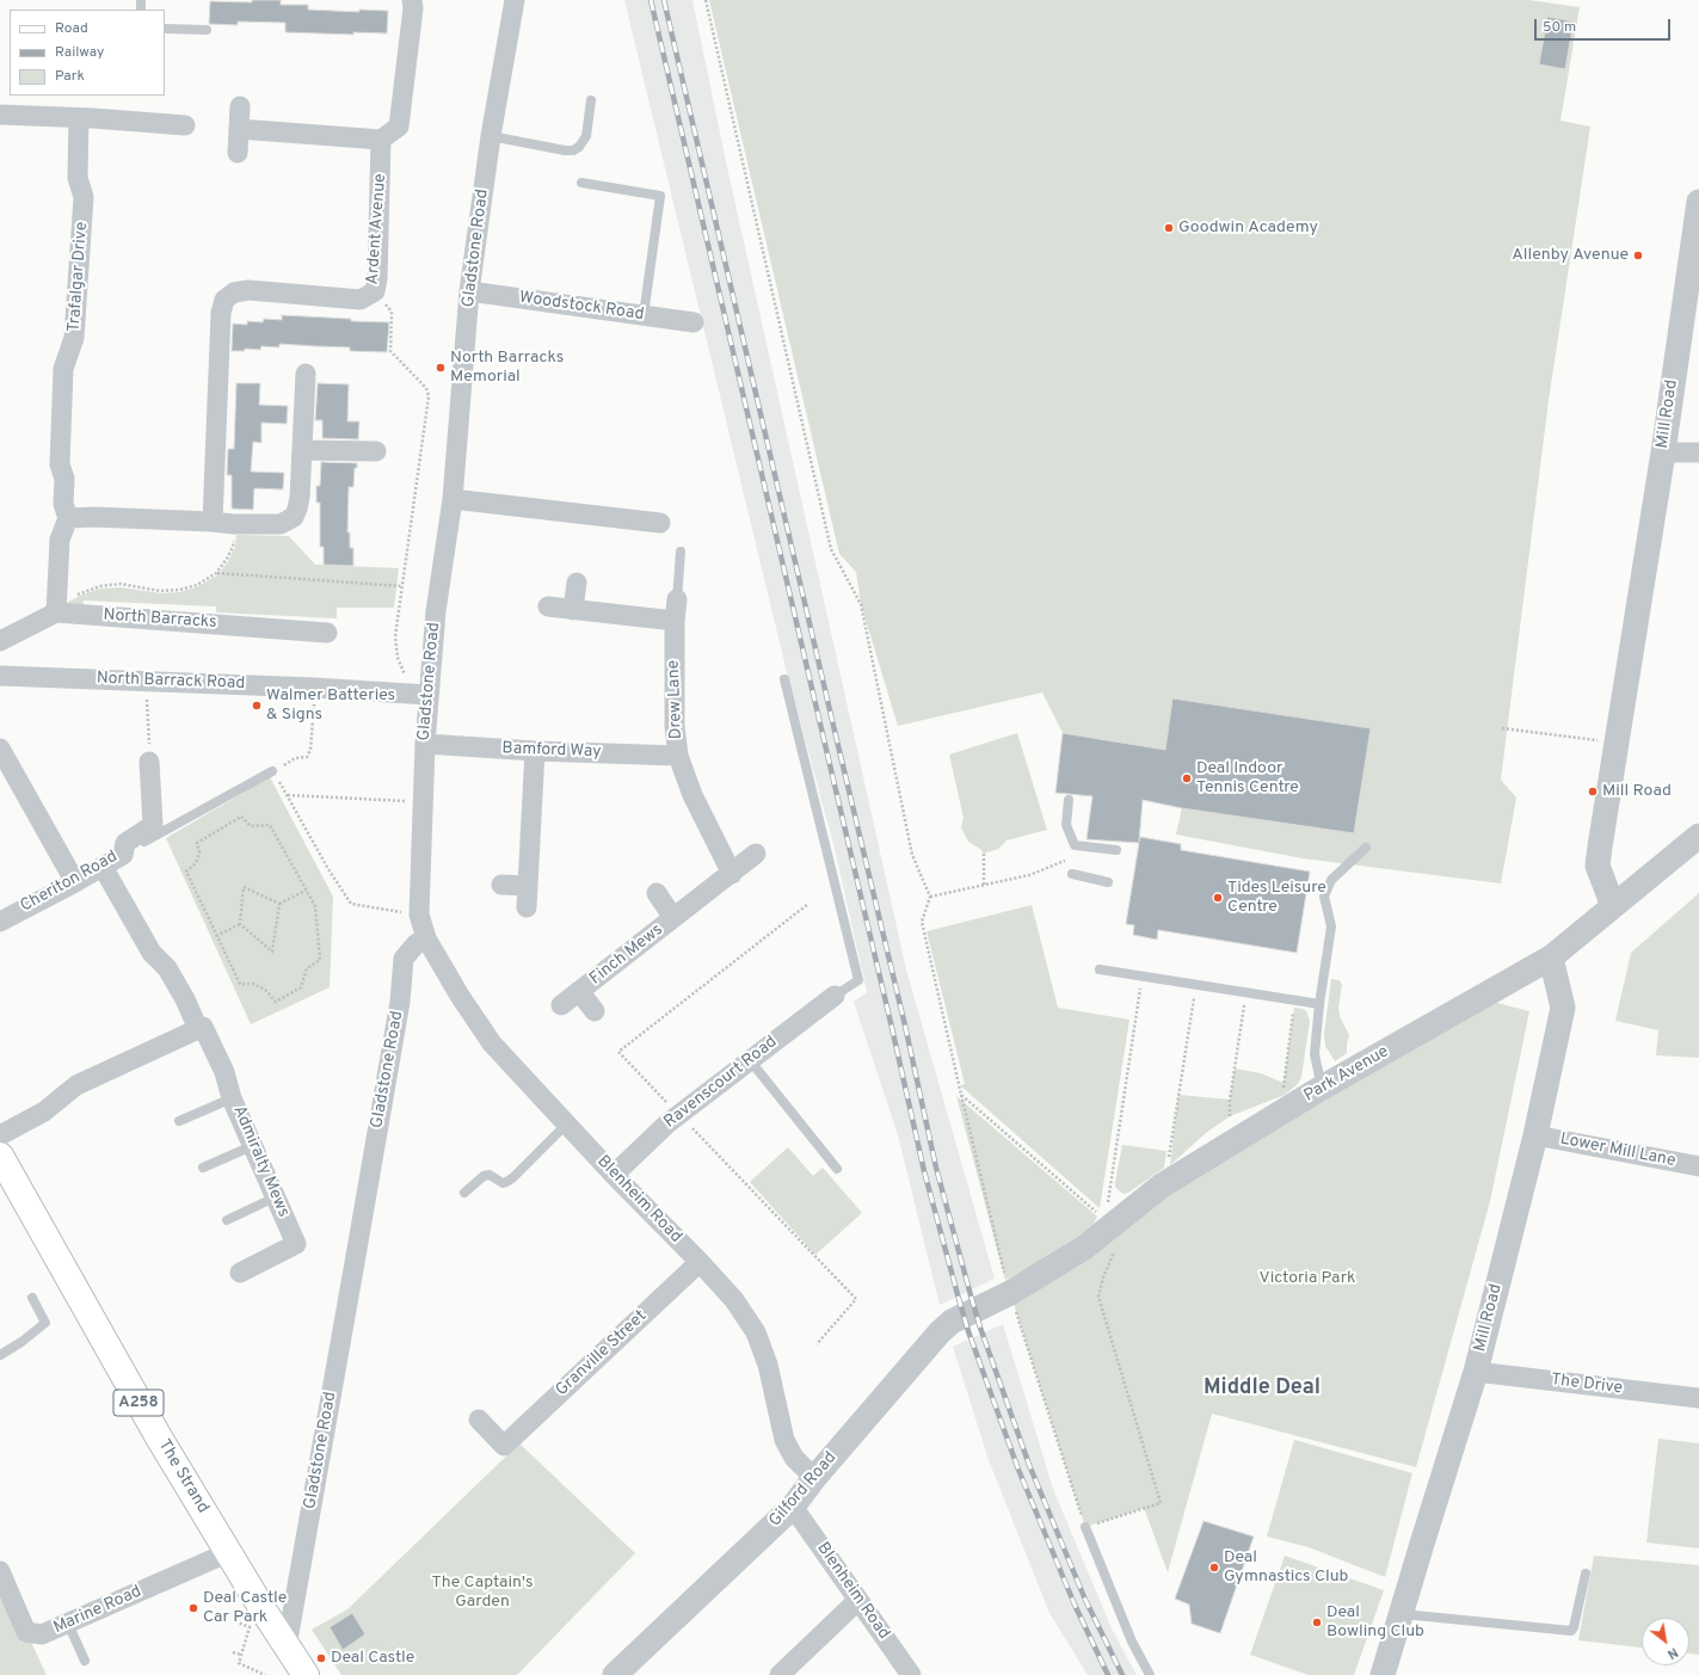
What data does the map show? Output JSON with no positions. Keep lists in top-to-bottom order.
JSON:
{
  "streets": {
    "main road": ["A258", "The Strand"],
    "street": [
      "Ardent Avenue",
      "Gladstone Road",
      "Trafalgar Drive",
      "Woodstock Road",
      "Mill Road",
      "North Barracks",
      "North Barrack Road",
      "Drew Lane",
      "Bamford Way",
      "Cheriton Road",
      "Finch Mews",
      "Park Avenue",
      "Ravenscourt Road",
      "Lower Mill Lane",
      "Admiralty Mews",
      "Blenheim Road",
      "Granville Street",
      "The Drive",
      "Gilford Road",
      "Marine Road"
    ]
  },
  "crossings": [
    ["Gladstone Road", "Woodstock Road"],
    ["Gladstone Road", "North Barrack Road"],
    ["Gladstone Road", "Bamford Way"],
    ["Gladstone Road", "Blenheim Road"],
    ["Gladstone Road", "A258"],
    ["Gladstone Road", "The Strand"],
    ["Mill Road", "Park Avenue"],
    ["Mill Road", "Lower Mill Lane"],
    ["Mill Road", "The Drive"],
    ["Drew Lane", "Bamford Way"],
    ["Drew Lane", "Finch Mews"],
    ["Park Avenue", "Gilford Road"],
    ["Ravenscourt Road", "Blenheim Road"],
    ["Blenheim Road", "Granville Street"],
    ["Blenheim Road", "Gilford Road"],
    ["A258", "The Strand"],
    ["The Strand", "Marine Road"]
  ],
  "districts": ["Middle Deal"],
  "parks": ["Victoria Park", "The Captain's Garden"],
  "places": [
    "Goodwin Academy",
    "Allenby Avenue",
    "North Barracks Memorial",
    "Walmer Batteries & Signs",
    "Deal Indoor Tennis Centre",
    "Mill Road",
    "Tides Leisure Centre",
    "Deal Gymnastics Club",
    "Deal Castle Car Park",
    "Deal Bowling Club",
    "Deal Castle"
  ],
  "legend": ["Road", "Railway", "Park"],
  "scale_bar": "50 m",
  "north": "bottom right"
}
